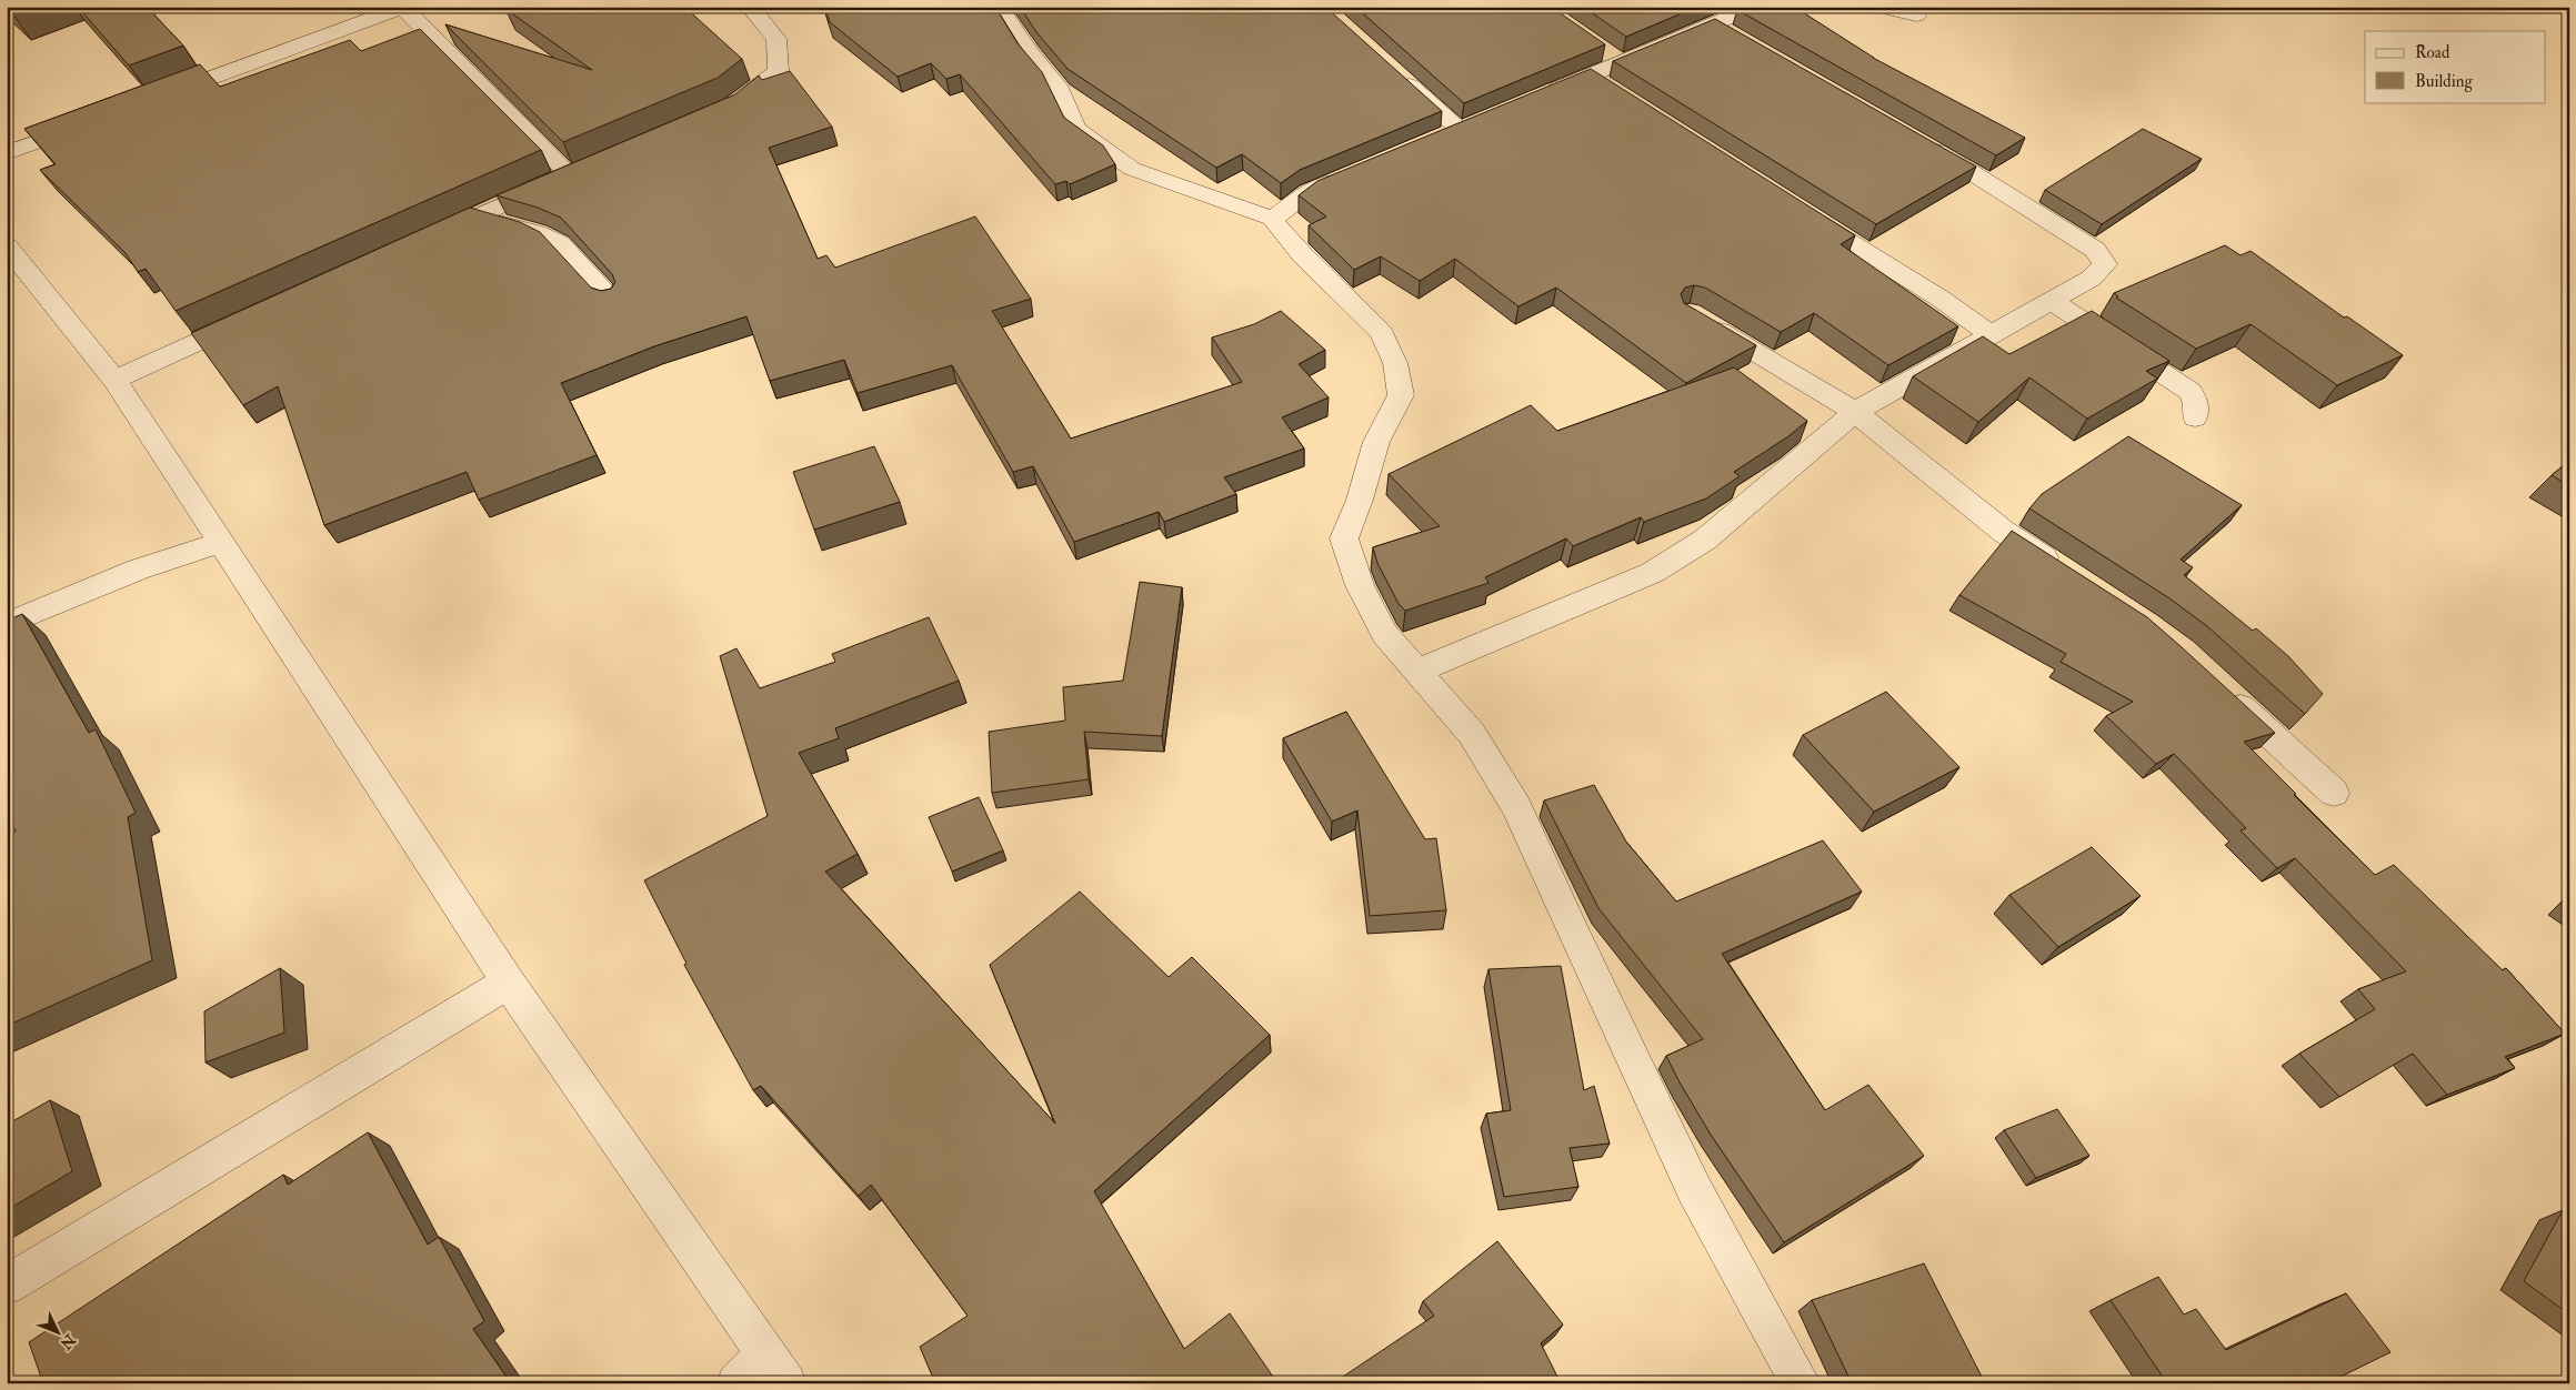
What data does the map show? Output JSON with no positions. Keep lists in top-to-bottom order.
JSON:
{
  "legend": ["Road", "Building"],
  "north": "bottom right"
}
